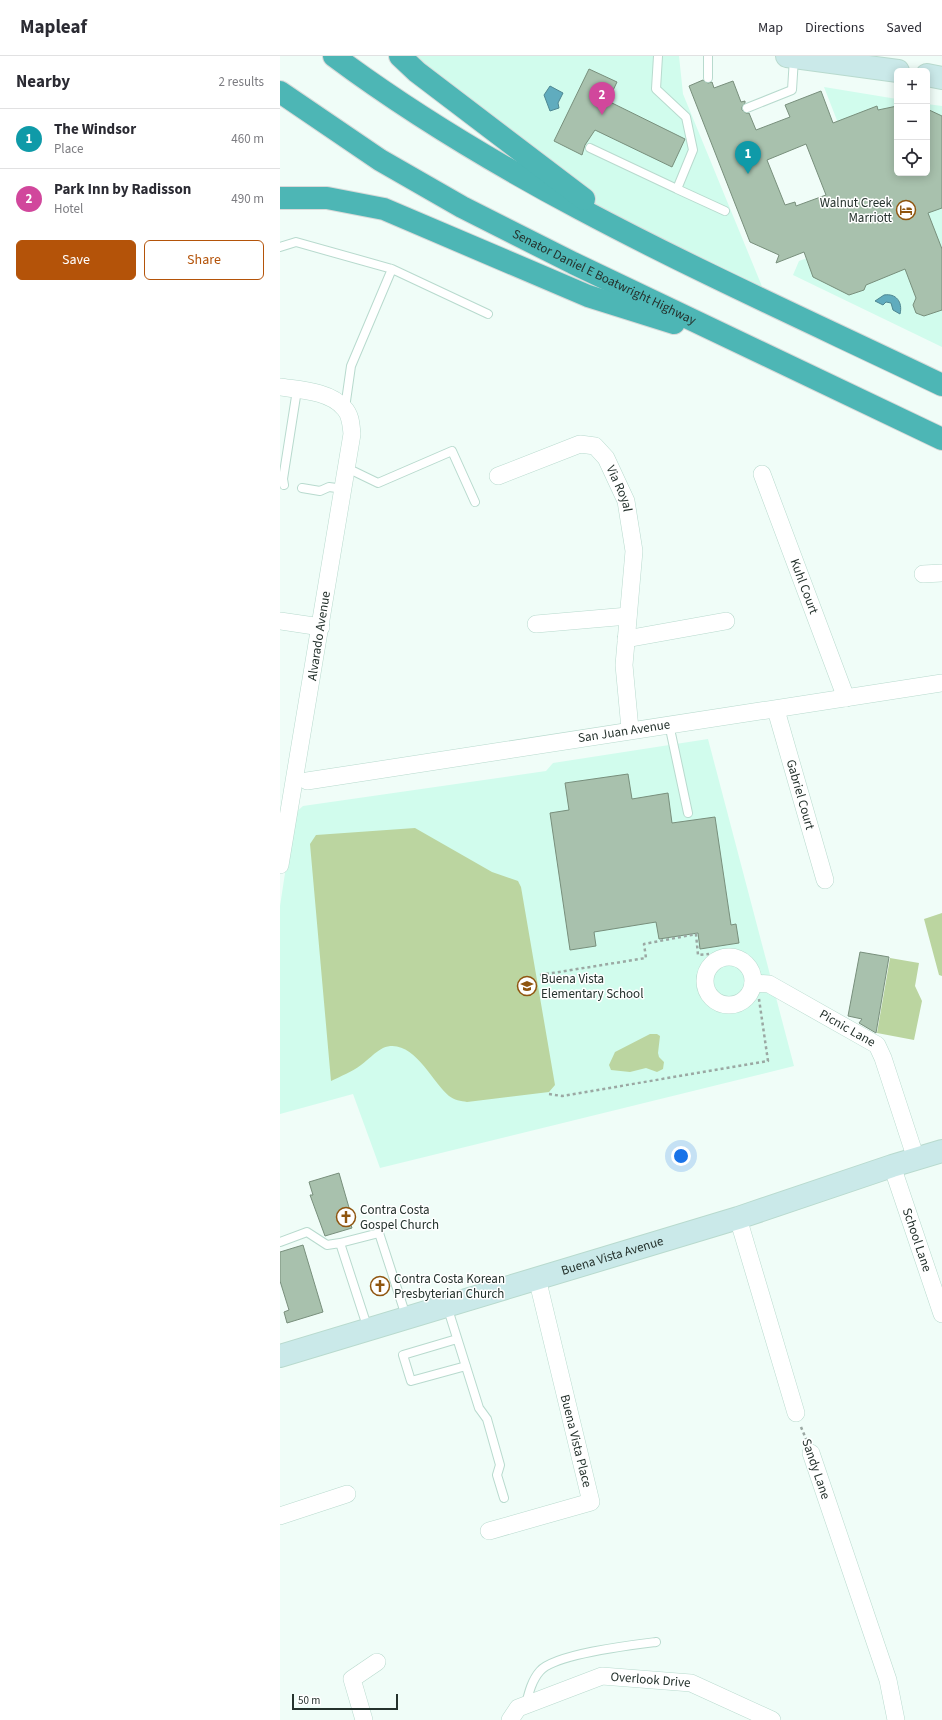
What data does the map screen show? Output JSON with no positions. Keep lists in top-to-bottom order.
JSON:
{
  "streets": {
    "highway": ["Senator Daniel E Boatwright Highway"],
    "street": [
      "Via Royal",
      "Kuhl Court",
      "Alvarado Avenue",
      "San Juan Avenue",
      "Gabriel Court",
      "Picnic Lane",
      "School Lane",
      "Buena Vista Avenue",
      "Buena Vista Place",
      "Sandy Lane",
      "Overlook Drive"
    ]
  },
  "crossings": [
    ["Via Royal", "San Juan Avenue"],
    ["Kuhl Court", "San Juan Avenue"],
    ["San Juan Avenue", "Gabriel Court"],
    ["Picnic Lane", "Buena Vista Avenue"],
    ["School Lane", "Buena Vista Avenue"],
    ["Buena Vista Avenue", "Buena Vista Place"]
  ],
  "places": {
    "hotel": ["Walnut Creek Marriott"],
    "school or university": ["Buena Vista Elementary School"],
    "church": ["Contra Costa Gospel Church", "Contra Costa Korean Presbyterian Church"]
  },
  "scale_bar": "50 m",
  "page": {
    "header": "Mapleaf",
    "nav": ["Map", "Directions", "Saved"],
    "heading": ["Nearby", "2 results"],
    "map_buttons": ["+", "−"],
    "pins": ["2", "1"],
    "list": [
      {
        "mark": "1",
        "name": "The Windsor",
        "note": "Place",
        "value": "460 m"
      },
      {
        "mark": "2",
        "name": "Park Inn by Radisson",
        "note": "Hotel",
        "value": "490 m"
      }
    ],
    "buttons": ["Save", "Share"],
    "scale": "50 m"
  }
}
